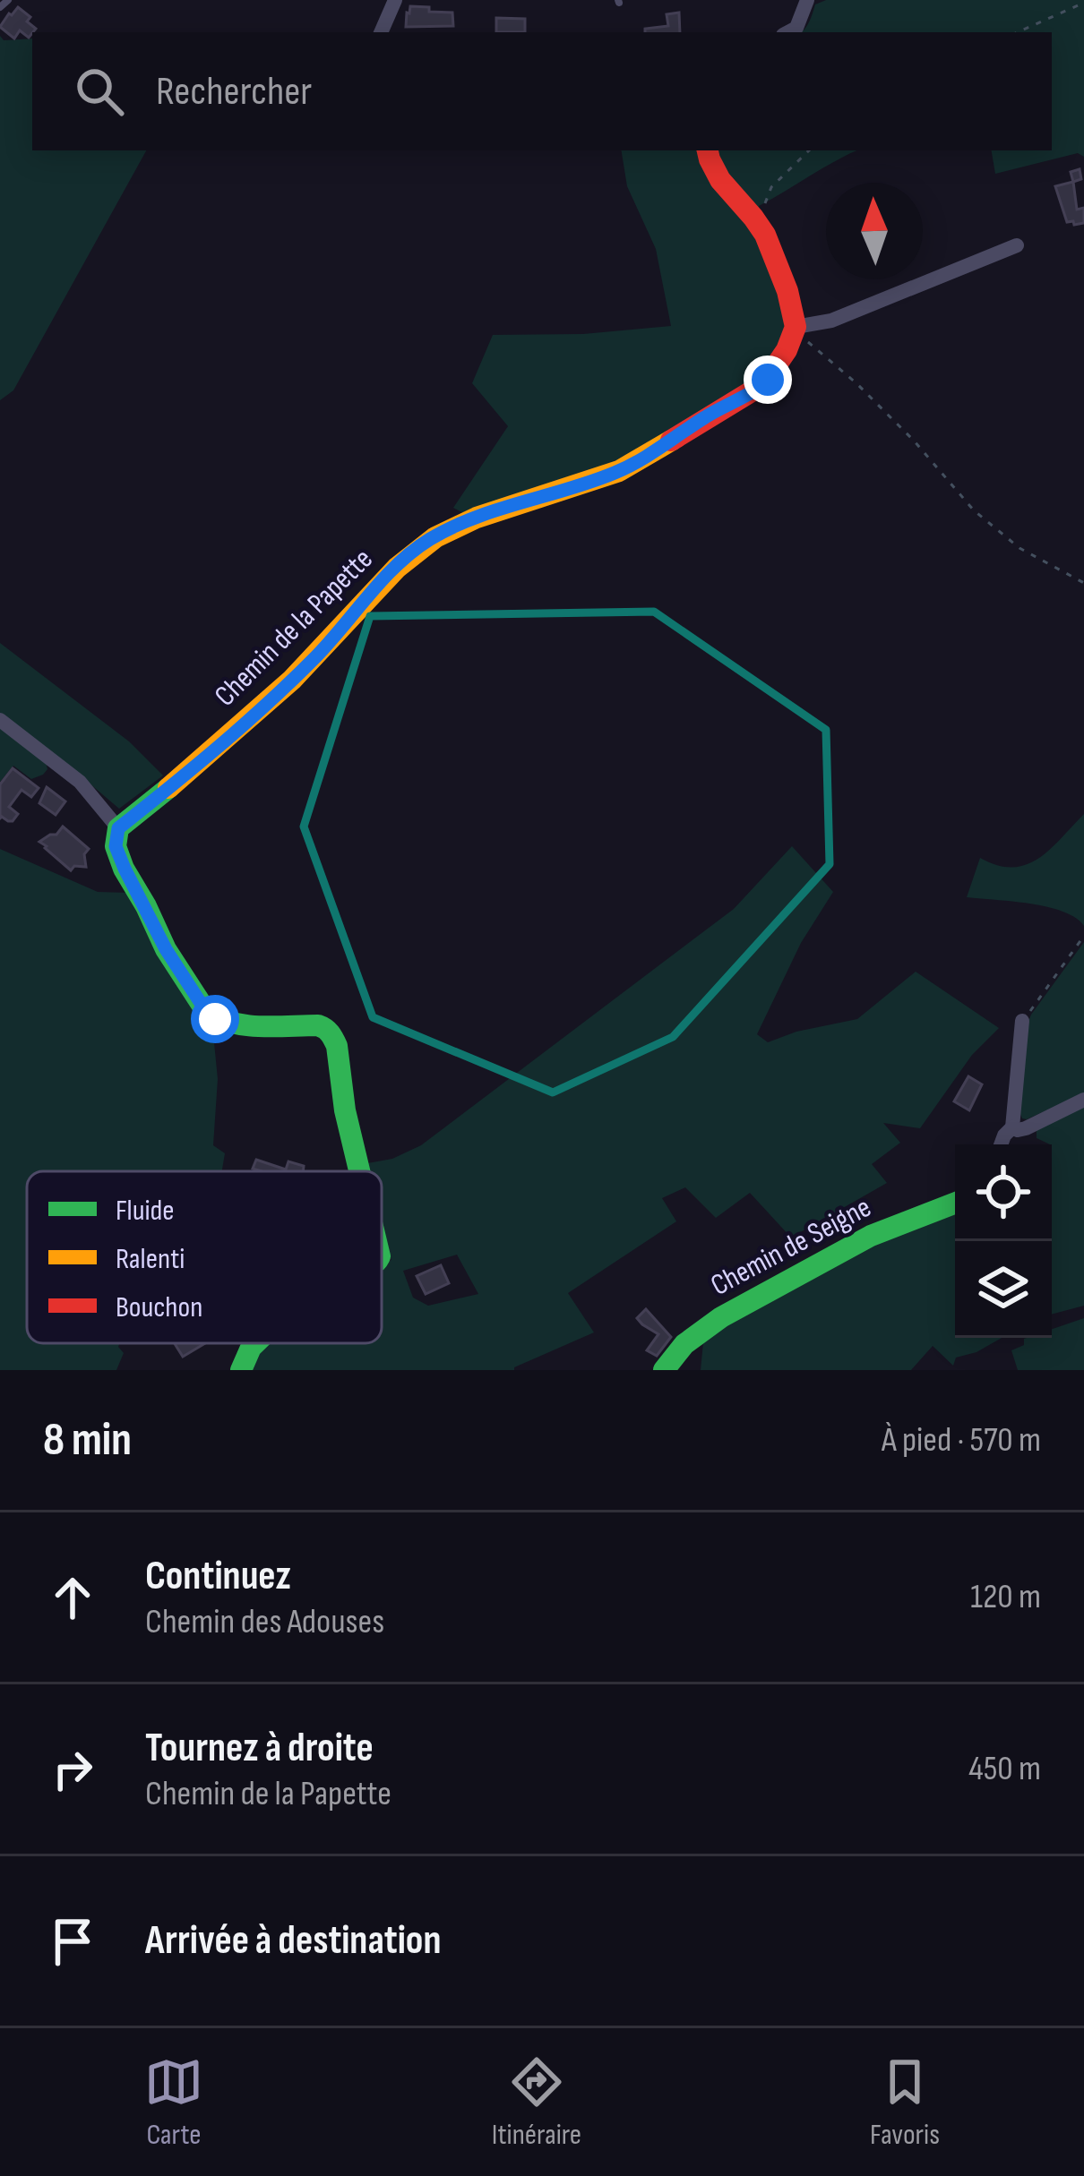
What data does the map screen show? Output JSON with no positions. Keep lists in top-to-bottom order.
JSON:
{
  "streets": {
    "street": ["Chemin de la Papette", "Chemin de Seigne"]
  },
  "legend": ["Fluide", "Ralenti", "Bouchon"],
  "north": "top",
  "page": {
    "search": "Rechercher",
    "heading": ["8 min", "À pied · 570 m"],
    "list": [
      ["Continuez", "Chemin des Adouses", "120 m"],
      ["Tournez à droite", "Chemin de la Papette", "450 m"],
      "Arrivée à destination"
    ],
    "nav": ["Carte", "Itinéraire", "Favoris"]
  }
}
